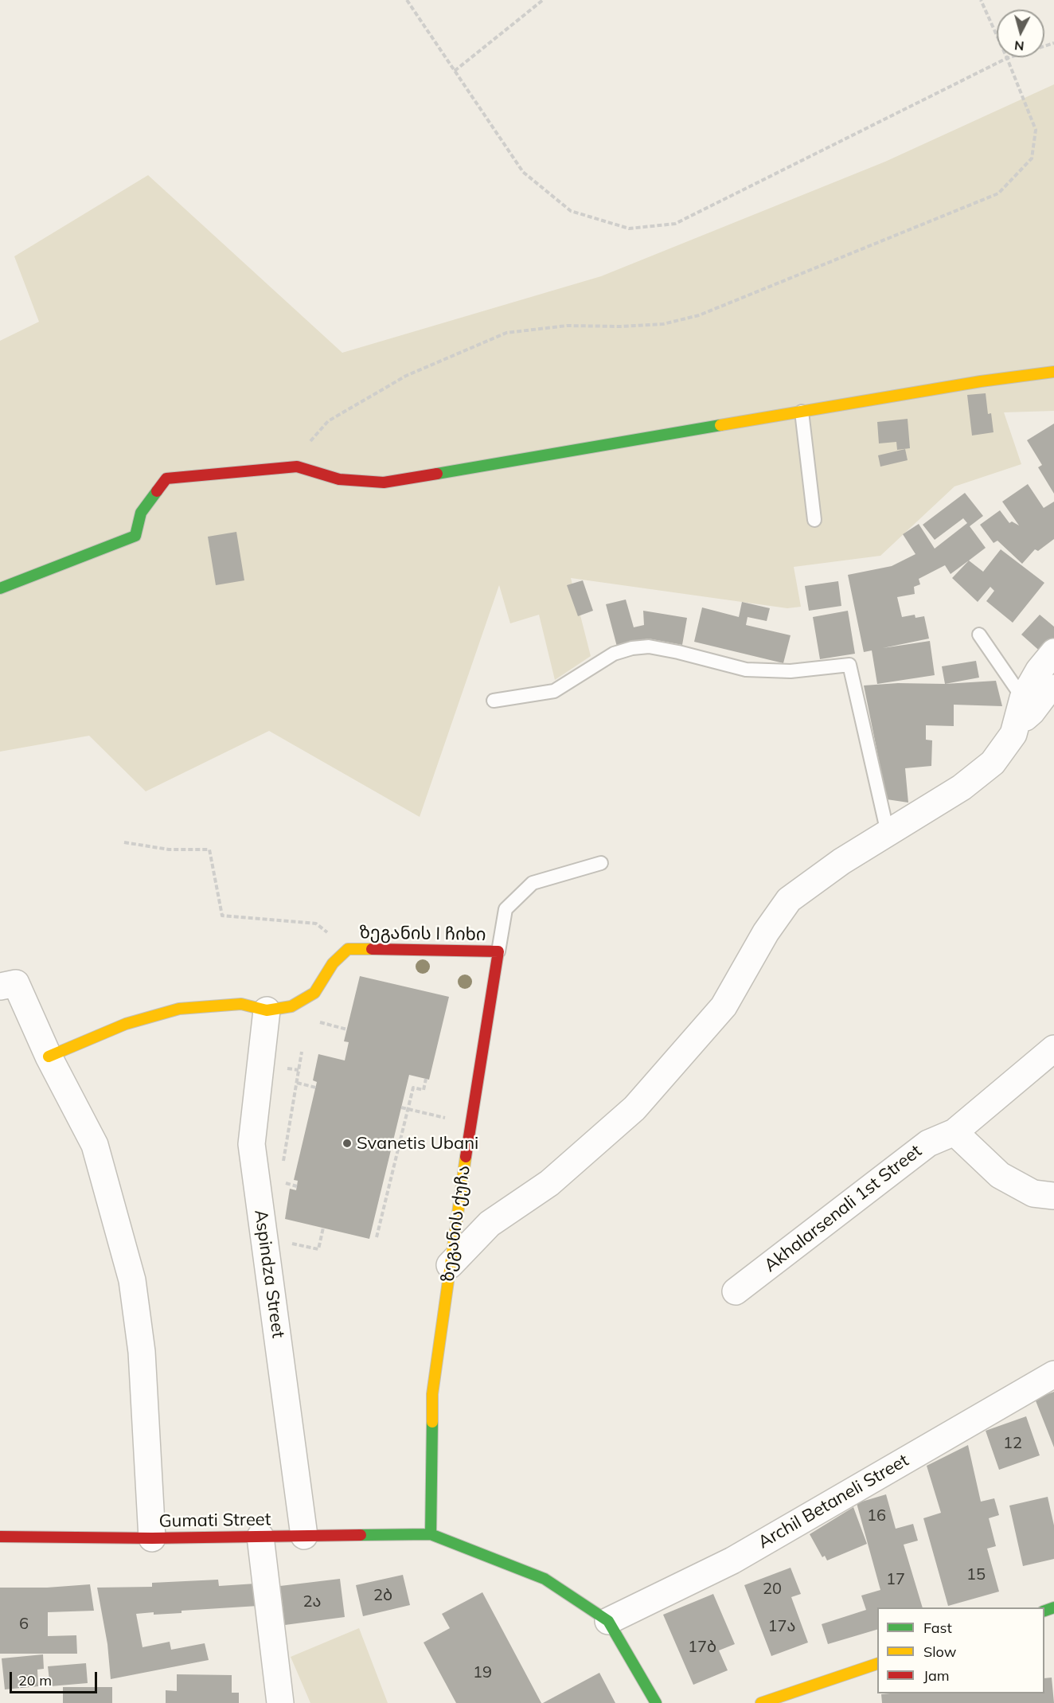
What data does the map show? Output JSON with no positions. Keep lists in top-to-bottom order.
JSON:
{
  "streets": {
    "street": [
      "ზეგანის I ჩიხი",
      "Akhalarsenali 1st Street",
      "ზეგანის ქუჩა",
      "Aspindza Street",
      "Archil Betaneli Street",
      "Gumati Street"
    ]
  },
  "crossings": [
    ["ზეგანის I ჩიხი", "ზეგანის ქუჩა"],
    ["ზეგანის ქუჩა", "Gumati Street"],
    ["Aspindza Street", "Gumati Street"]
  ],
  "places": ["Svanetis Ubani"],
  "house_numbers": [
    "12",
    "16",
    "15",
    "17",
    "20",
    "2ბ",
    "2ა",
    "6",
    "17ა",
    "17ბ",
    "19"
  ],
  "legend": ["Fast", "Slow", "Jam"],
  "scale_bar": "20 m",
  "north": "bottom"
}
